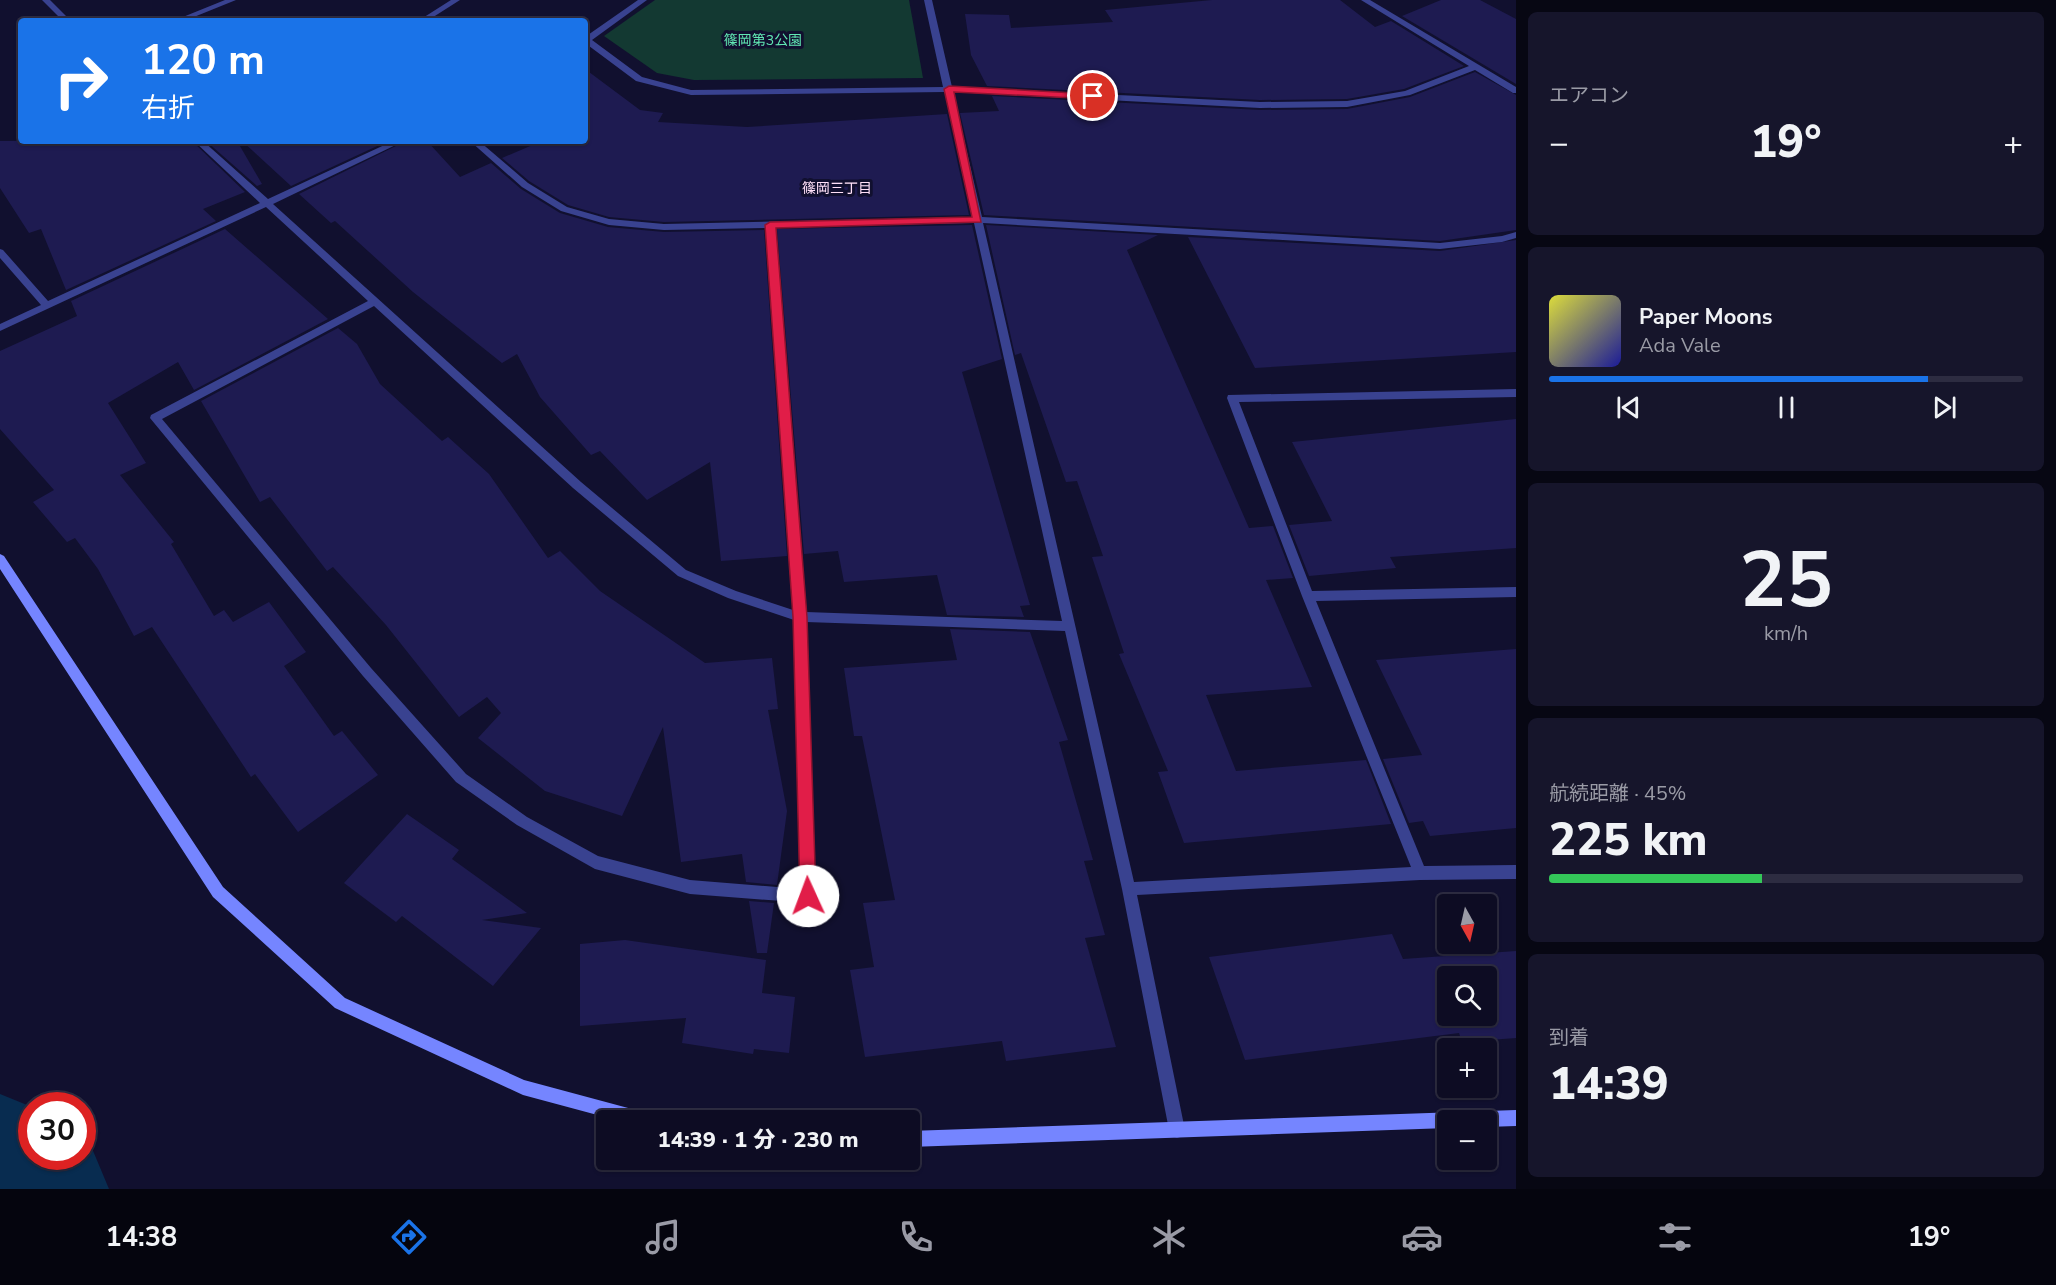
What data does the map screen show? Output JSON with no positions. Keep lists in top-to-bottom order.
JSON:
{
  "districts": ["篠岡三丁目"],
  "parks": ["篠岡第3公園"],
  "north": "bottom",
  "page": {
    "tile": [
      "エアコン",
      ["25", "km/h"],
      ["航続距離 · 45%", "225 km"],
      ["到着", "14:39"]
    ],
    "turn": ["120 m", "右折"],
    "heat": ["−", "19°", "+"],
    "song": ["Paper Moons", "Ada Vale"],
    "map_buttons": ["+", "−"],
    "limit": "30",
    "trip": "14:39 · 1 分 · 230 m",
    "tabs": ["14:38", "19°"]
  }
}
